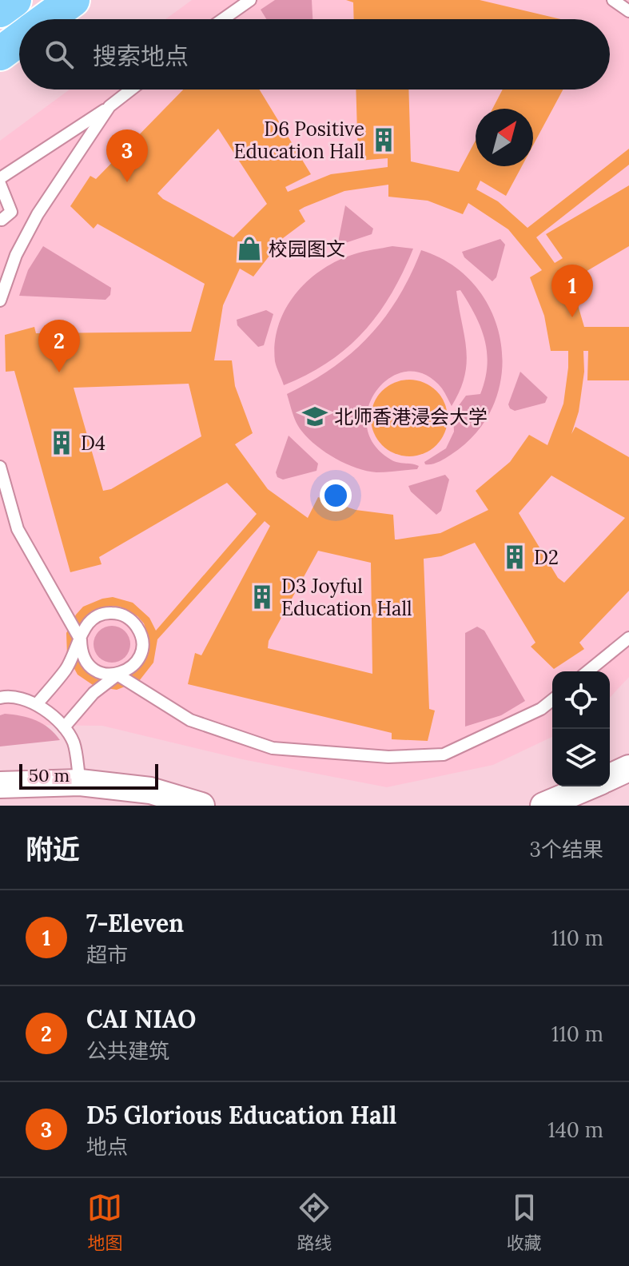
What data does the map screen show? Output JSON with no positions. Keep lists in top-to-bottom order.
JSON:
{
  "places": {
    "building": [
      "D6 Positive Education Hall",
      "D4",
      "D2",
      "D3 Joyful Education Hall"
    ],
    "shop": ["校园图文"],
    "school or university": ["北师香港浸会大学"]
  },
  "scale_bar": "50 m",
  "north": "top right",
  "page": {
    "search": "搜索地点",
    "pins": ["3", "1", "2"],
    "scale": "50 m",
    "heading": ["附近", "3个结果"],
    "list": [
      {
        "mark": "1",
        "name": "7-Eleven",
        "note": "超市",
        "value": "110 m"
      },
      {
        "mark": "2",
        "name": "CAI NIAO",
        "note": "公共建筑",
        "value": "110 m"
      },
      {
        "mark": "3",
        "name": "D5 Glorious Education Hall",
        "note": "地点",
        "value": "140 m"
      }
    ],
    "nav": ["地图", "路线", "收藏"]
  }
}
